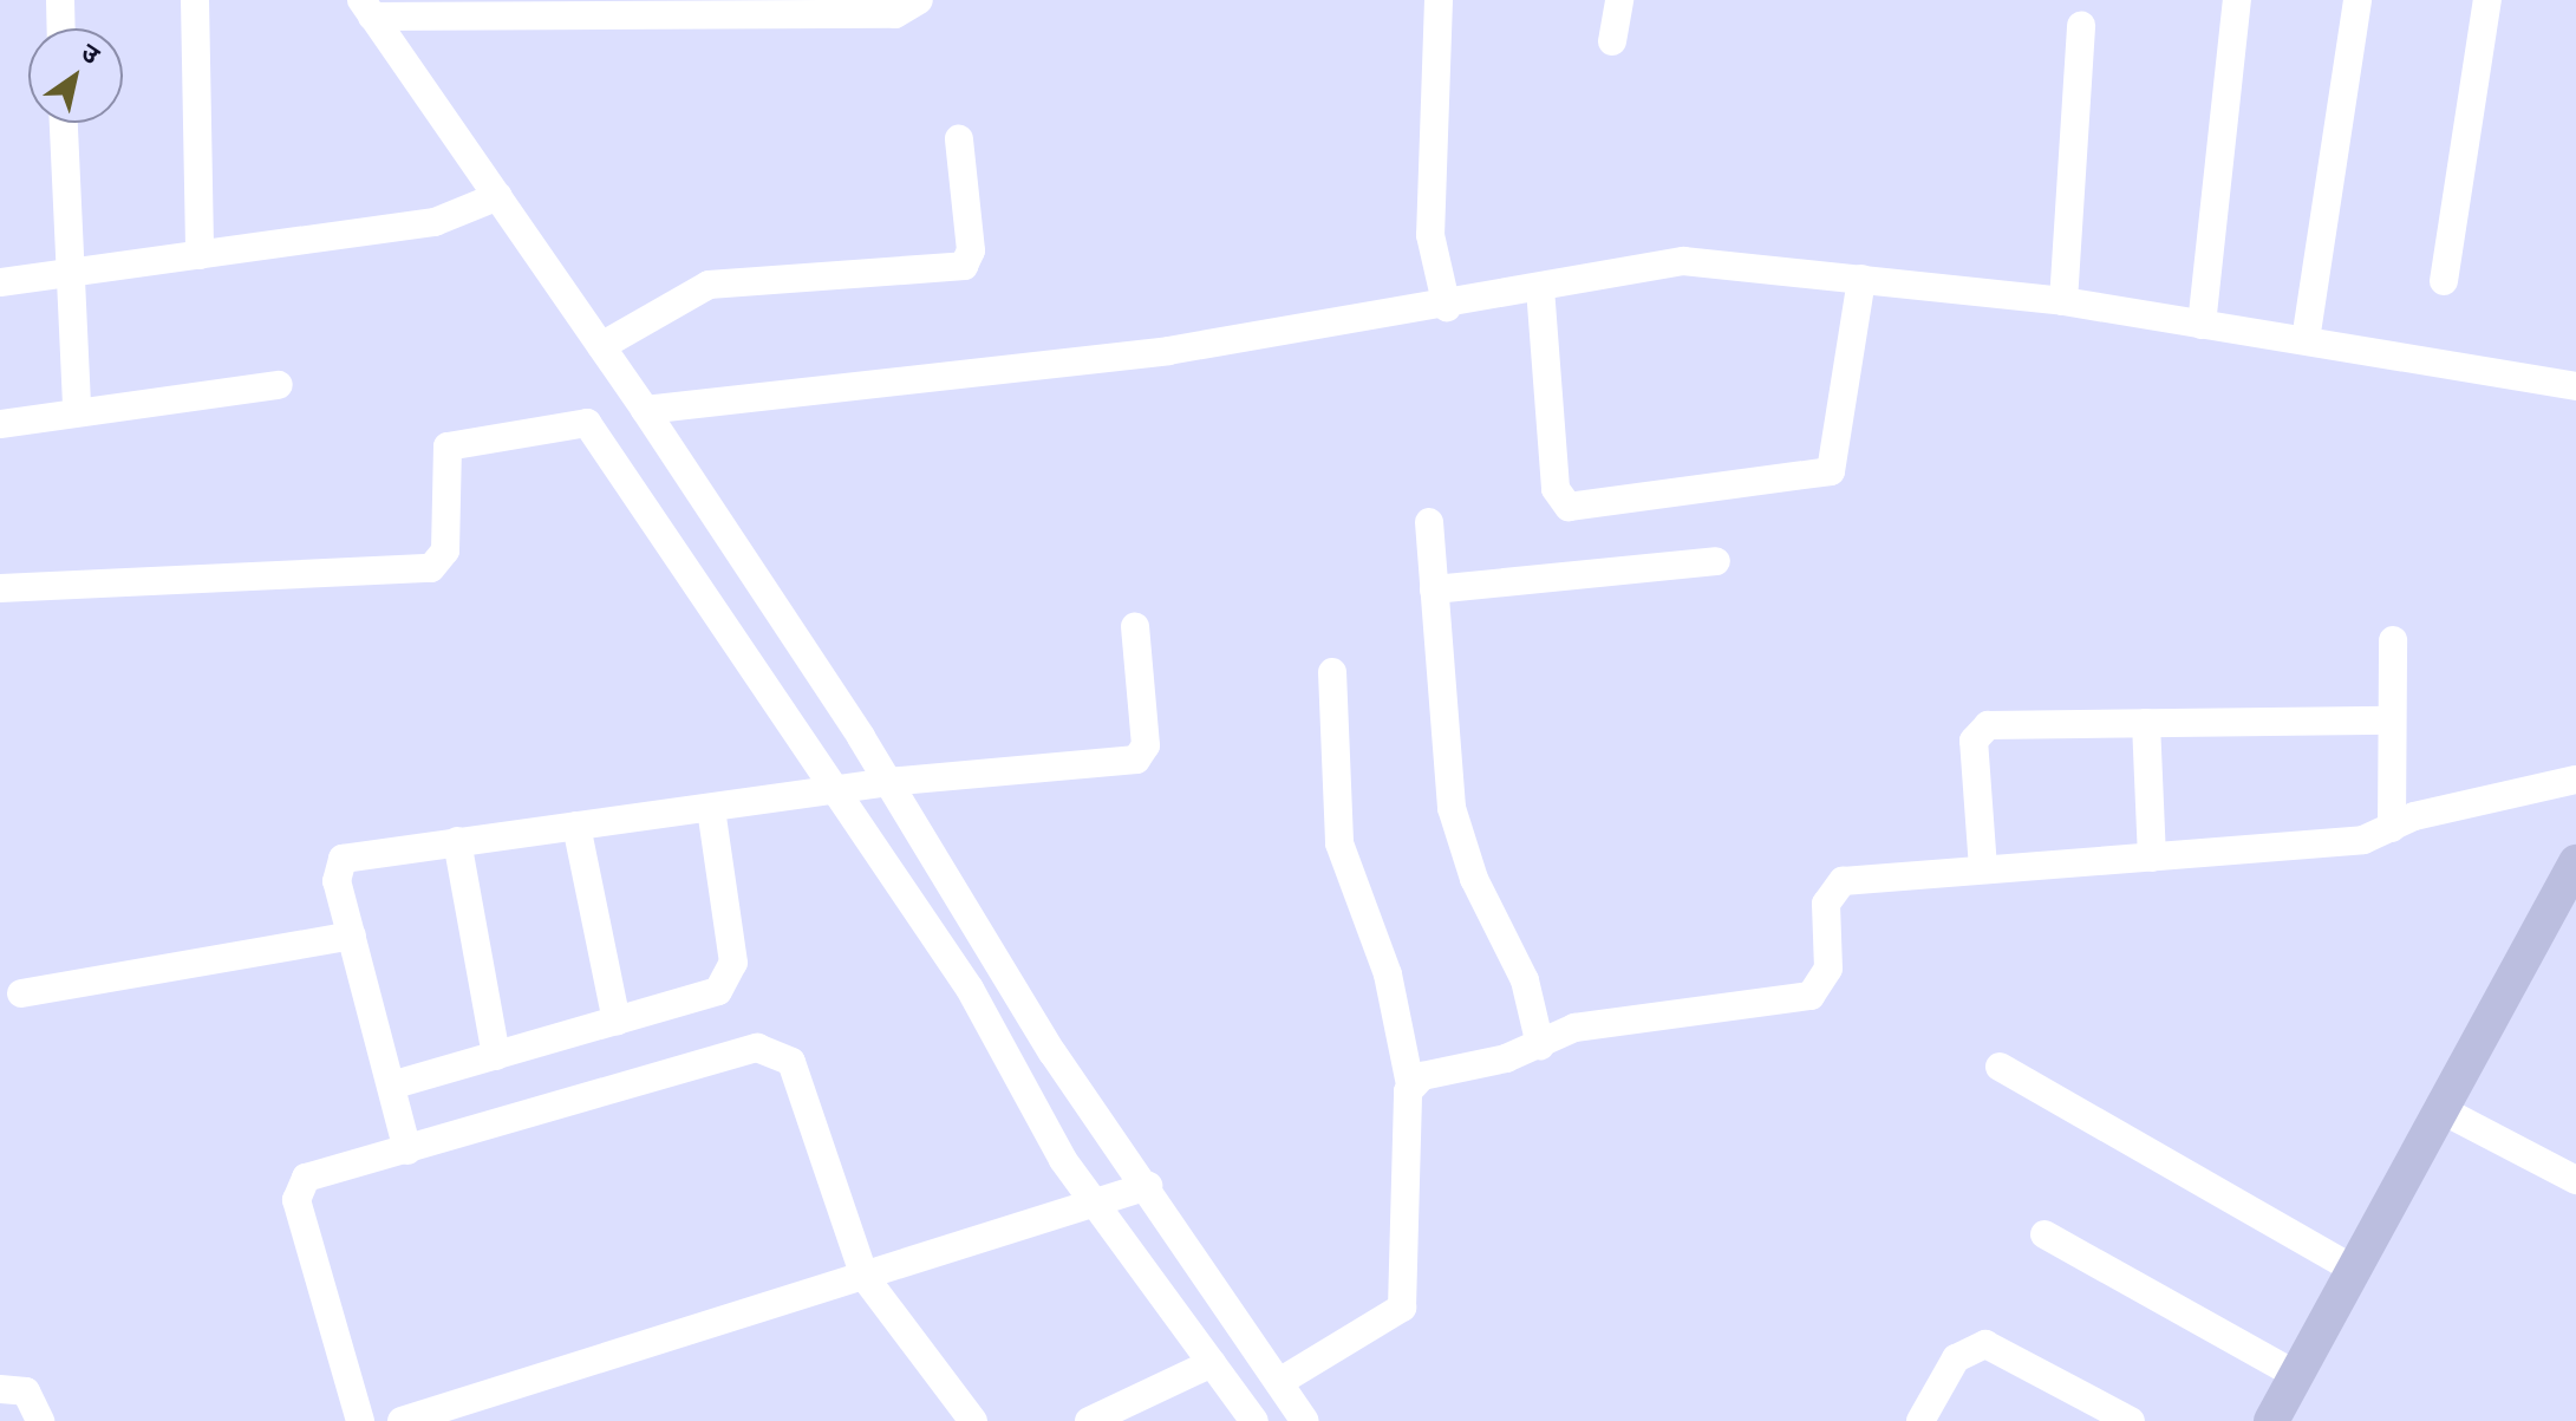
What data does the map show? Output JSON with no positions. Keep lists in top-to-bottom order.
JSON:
{
  "north": "top right"
}
